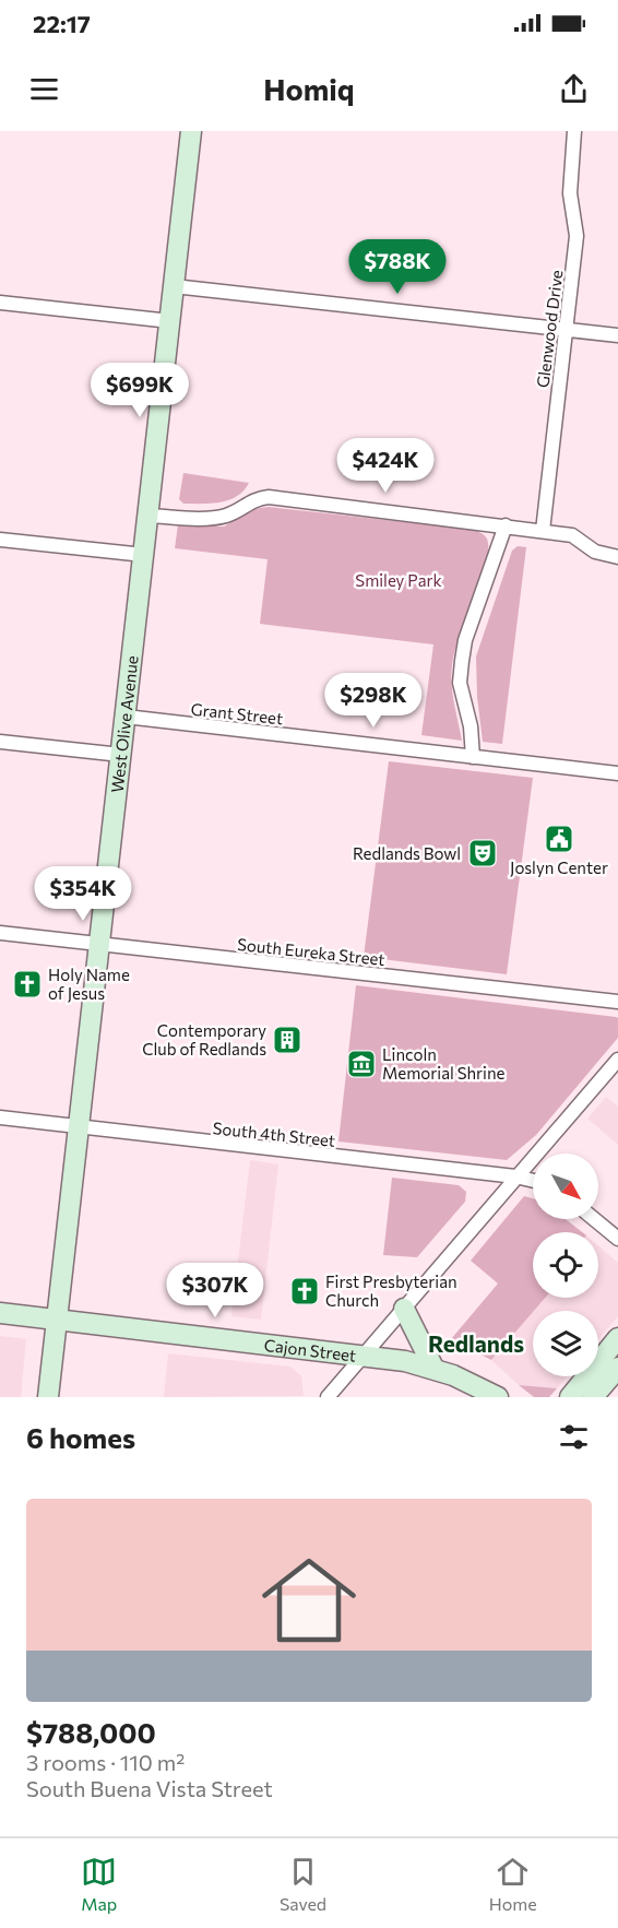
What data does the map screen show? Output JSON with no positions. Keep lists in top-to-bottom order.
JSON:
{
  "streets": {
    "street": [
      "Glenwood Drive",
      "Grant Street",
      "West Olive Avenue",
      "South Eureka Street",
      "South 4th Street",
      "Cajon Street"
    ]
  },
  "crossings": [
    ["Grant Street", "West Olive Avenue"],
    ["West Olive Avenue", "South Eureka Street"],
    ["West Olive Avenue", "South 4th Street"],
    ["West Olive Avenue", "Cajon Street"]
  ],
  "districts": ["Redlands"],
  "parks": ["Smiley Park"],
  "places": {
    "public building": ["Joslyn Center"],
    "theatre": ["Redlands Bowl"],
    "church": ["Holy Name of Jesus", "First Presbyterian Church"],
    "building": ["Contemporary Club of Redlands"],
    "museum": ["Lincoln Memorial Shrine"]
  },
  "north": "bottom right",
  "page": {
    "status": "22:17",
    "header": "Homiq",
    "price": [
      "$788K",
      "$699K",
      "$424K",
      "$298K",
      "$354K",
      "$307K"
    ],
    "heading": "6 homes",
    "list": [
      {
        "name": "$788,000",
        "note": "3 rooms · 110 m² · South Buena Vista Street"
      }
    ],
    "tabs": ["Map", "Saved", "Home"]
  }
}
